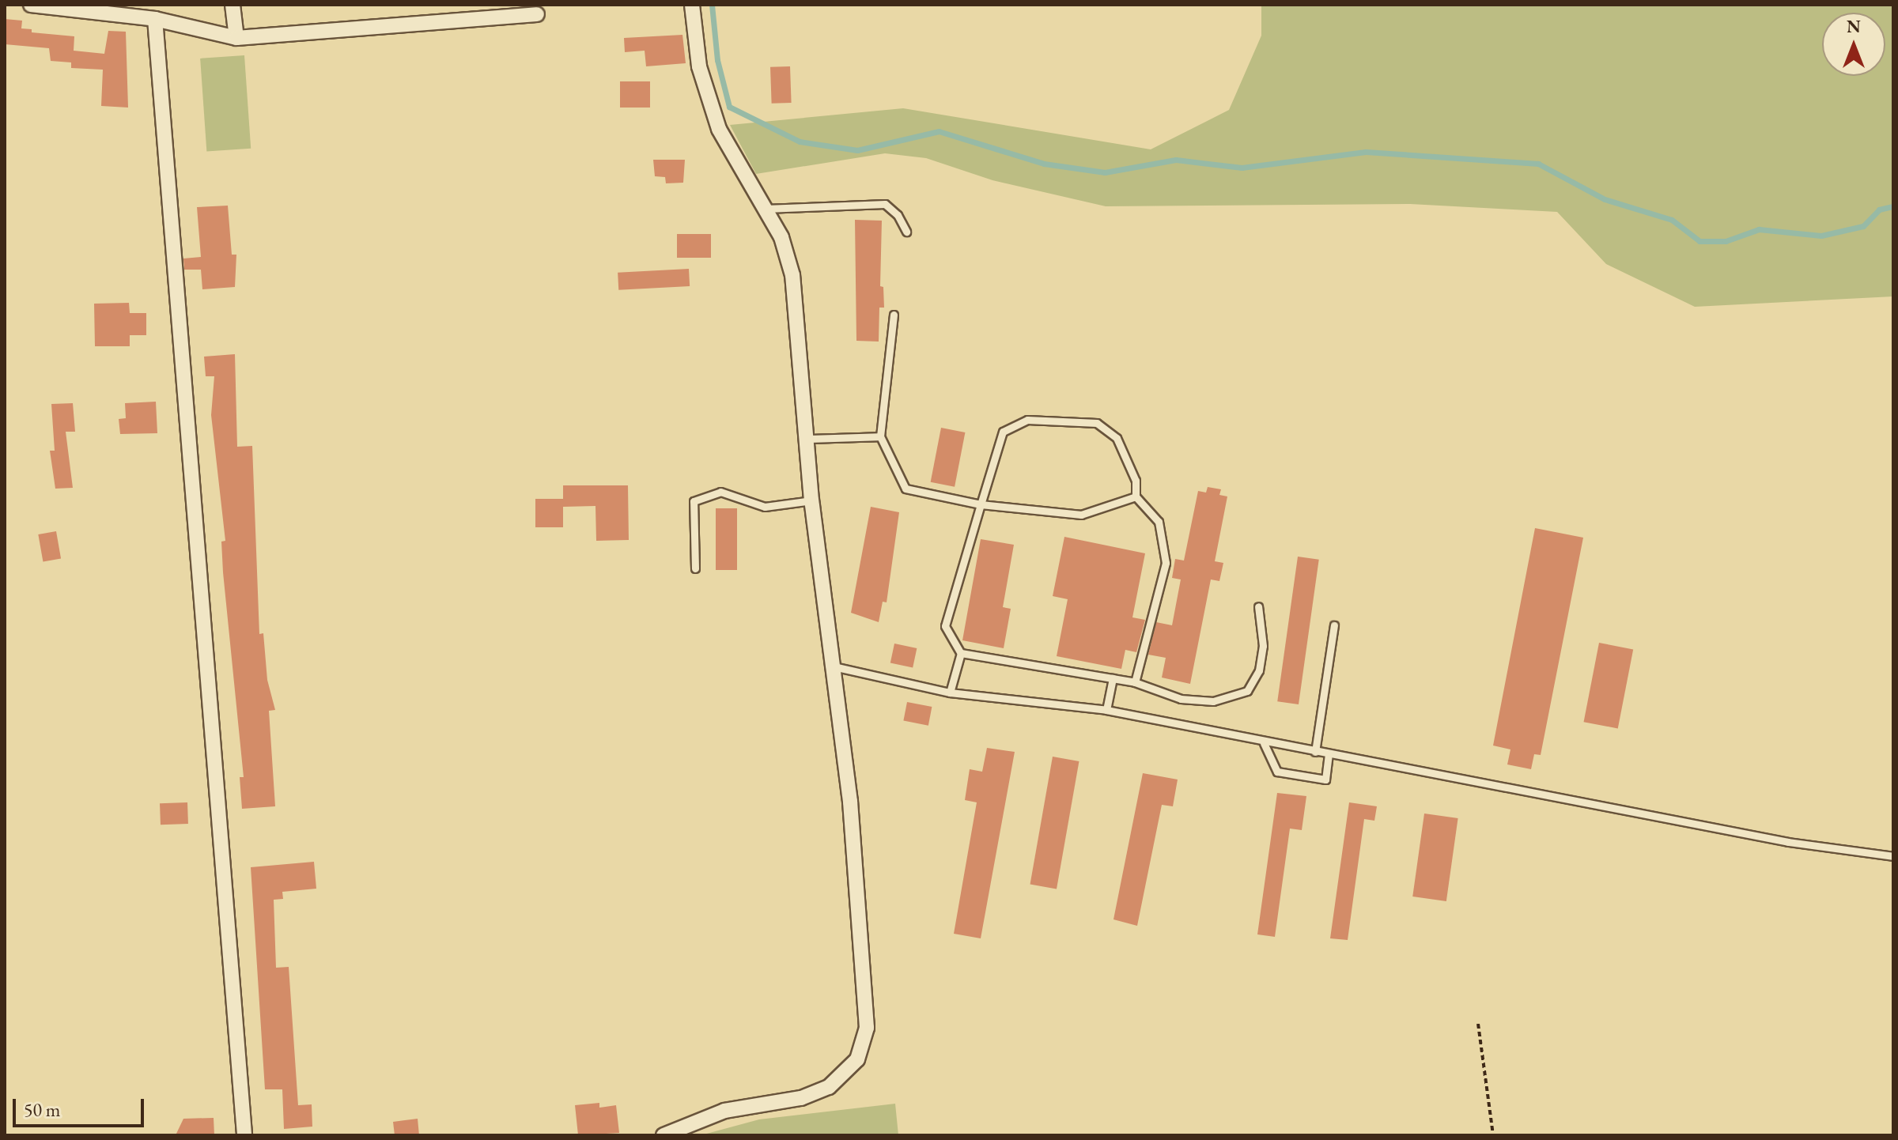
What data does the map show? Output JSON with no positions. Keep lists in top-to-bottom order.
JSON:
{
  "scale_bar": "50 m",
  "north": "top"
}
